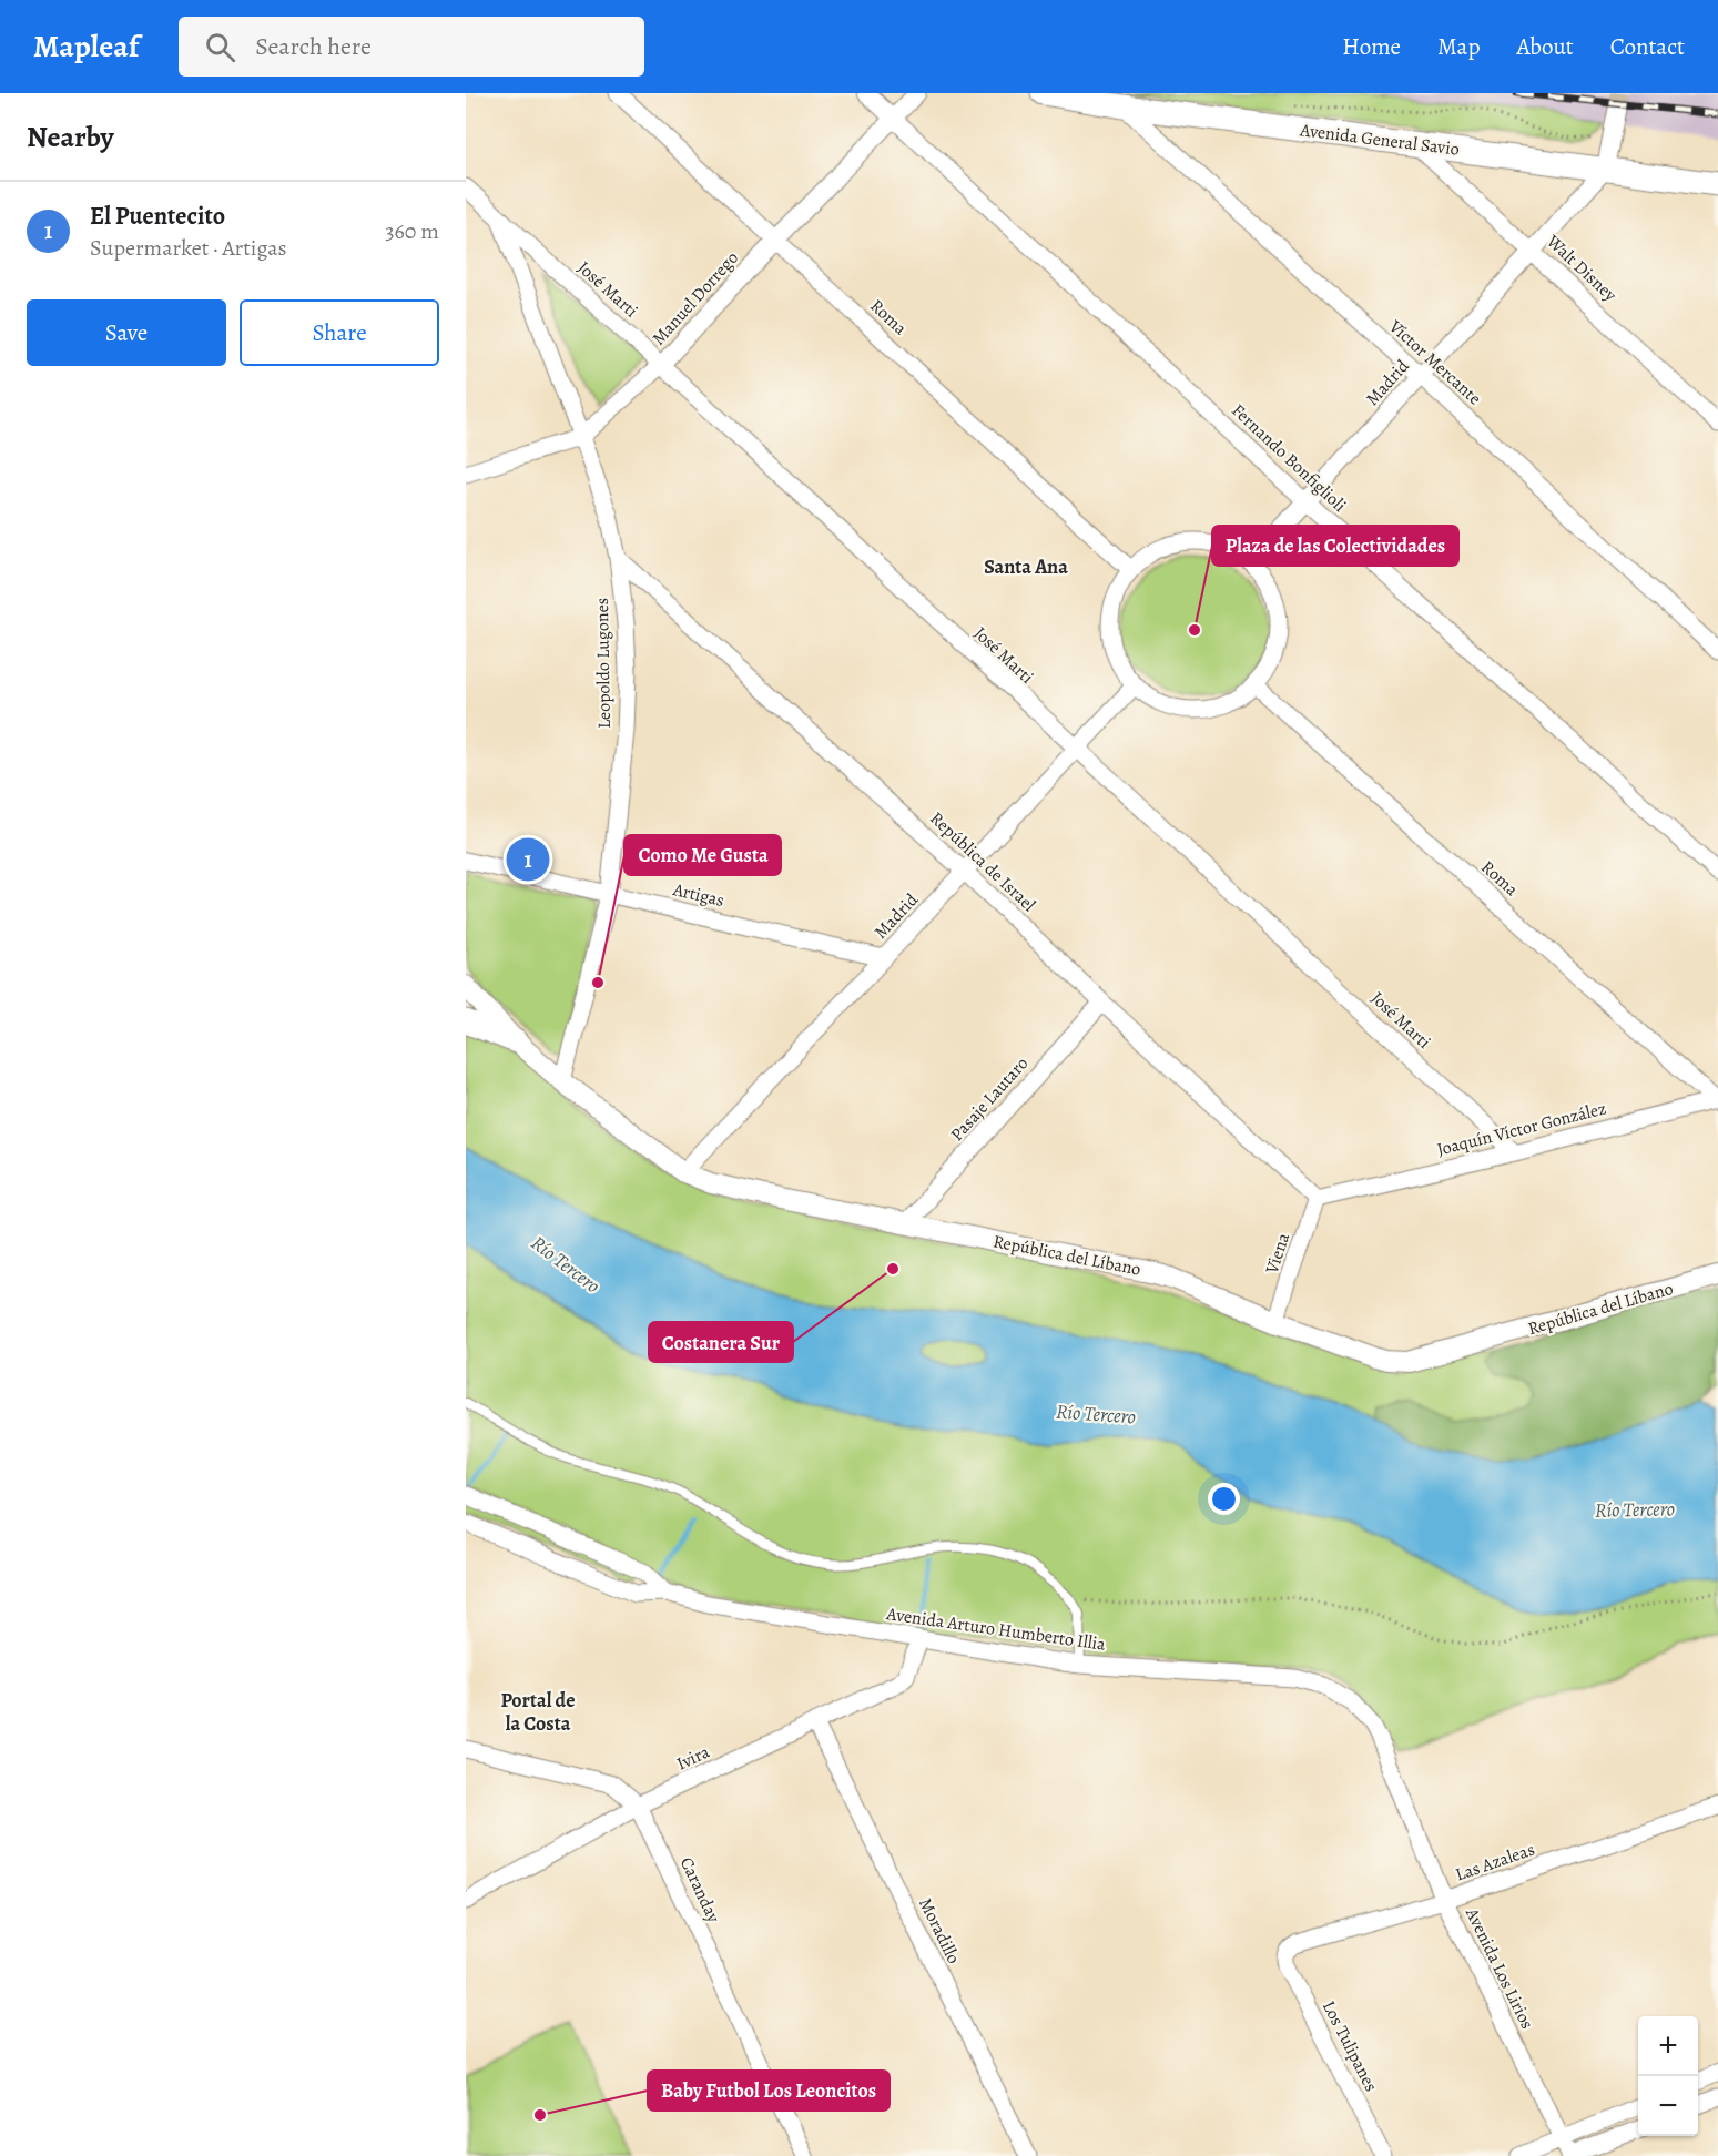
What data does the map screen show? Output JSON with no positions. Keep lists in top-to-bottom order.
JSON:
{
  "streets": {
    "main road": ["Avenida General Savio"],
    "street": [
      "Walt Disney",
      "José Marti",
      "Manuel Dorrego",
      "Roma",
      "Víctor Mercante",
      "Madrid",
      "Fernando Bonfiglioli",
      "Leopoldo Lugones",
      "República de Israel",
      "Artigas",
      "Pasaje Lautaro",
      "Joaquín Víctor González",
      "Viena",
      "República del Líbano",
      "Avenida Arturo Humberto Illia",
      "Ivira",
      "Las Azaleas",
      "Caranday",
      "Moradillo",
      "Avenida Los Lirios",
      "Los Tulipanes"
    ]
  },
  "crossings": [
    ["Avenida General Savio", "Walt Disney"],
    ["Avenida General Savio", "Víctor Mercante"],
    ["Avenida General Savio", "Madrid"],
    ["Walt Disney", "Madrid"],
    ["José Marti", "Manuel Dorrego"],
    ["José Marti", "Madrid"],
    ["José Marti", "Leopoldo Lugones"],
    ["José Marti", "Joaquín Víctor González"],
    ["Manuel Dorrego", "Roma"],
    ["Manuel Dorrego", "Fernando Bonfiglioli"],
    ["Manuel Dorrego", "Leopoldo Lugones"],
    ["Roma", "Madrid"],
    ["Roma", "Joaquín Víctor González"],
    ["Víctor Mercante", "Madrid"],
    ["Madrid", "Fernando Bonfiglioli"],
    ["Madrid", "República de Israel"],
    ["Madrid", "Artigas"],
    ["Madrid", "República del Líbano"],
    ["Leopoldo Lugones", "República de Israel"],
    ["Leopoldo Lugones", "Artigas"],
    ["Leopoldo Lugones", "República del Líbano"],
    ["República de Israel", "Pasaje Lautaro"],
    ["República de Israel", "Joaquín Víctor González"],
    ["República de Israel", "Viena"],
    ["Pasaje Lautaro", "República del Líbano"],
    ["Joaquín Víctor González", "Viena"],
    ["Viena", "República del Líbano"],
    ["Avenida Arturo Humberto Illia", "Ivira"],
    ["Avenida Arturo Humberto Illia", "Avenida Los Lirios"],
    ["Ivira", "Caranday"],
    ["Ivira", "Moradillo"],
    ["Las Azaleas", "Avenida Los Lirios"],
    ["Las Azaleas", "Los Tulipanes"]
  ],
  "districts": ["Santa Ana", "Portal de la Costa"],
  "water": ["Río Tercero"],
  "places": [
    "Plaza de las Colectividades",
    "Como Me Gusta",
    "Costanera Sur",
    "Baby Futbol Los Leoncitos"
  ],
  "page": {
    "header": "Mapleaf",
    "search": "Search here",
    "nav": [
      "Home",
      "Map",
      "About",
      "Contact"
    ],
    "heading": "Nearby",
    "list": [
      {
        "mark": "1",
        "name": "El Puentecito",
        "note": "Supermarket · Artigas",
        "value": "360 m"
      }
    ],
    "buttons": ["Save", "Share"],
    "pins": "1",
    "map_buttons": ["+", "−"]
  }
}
